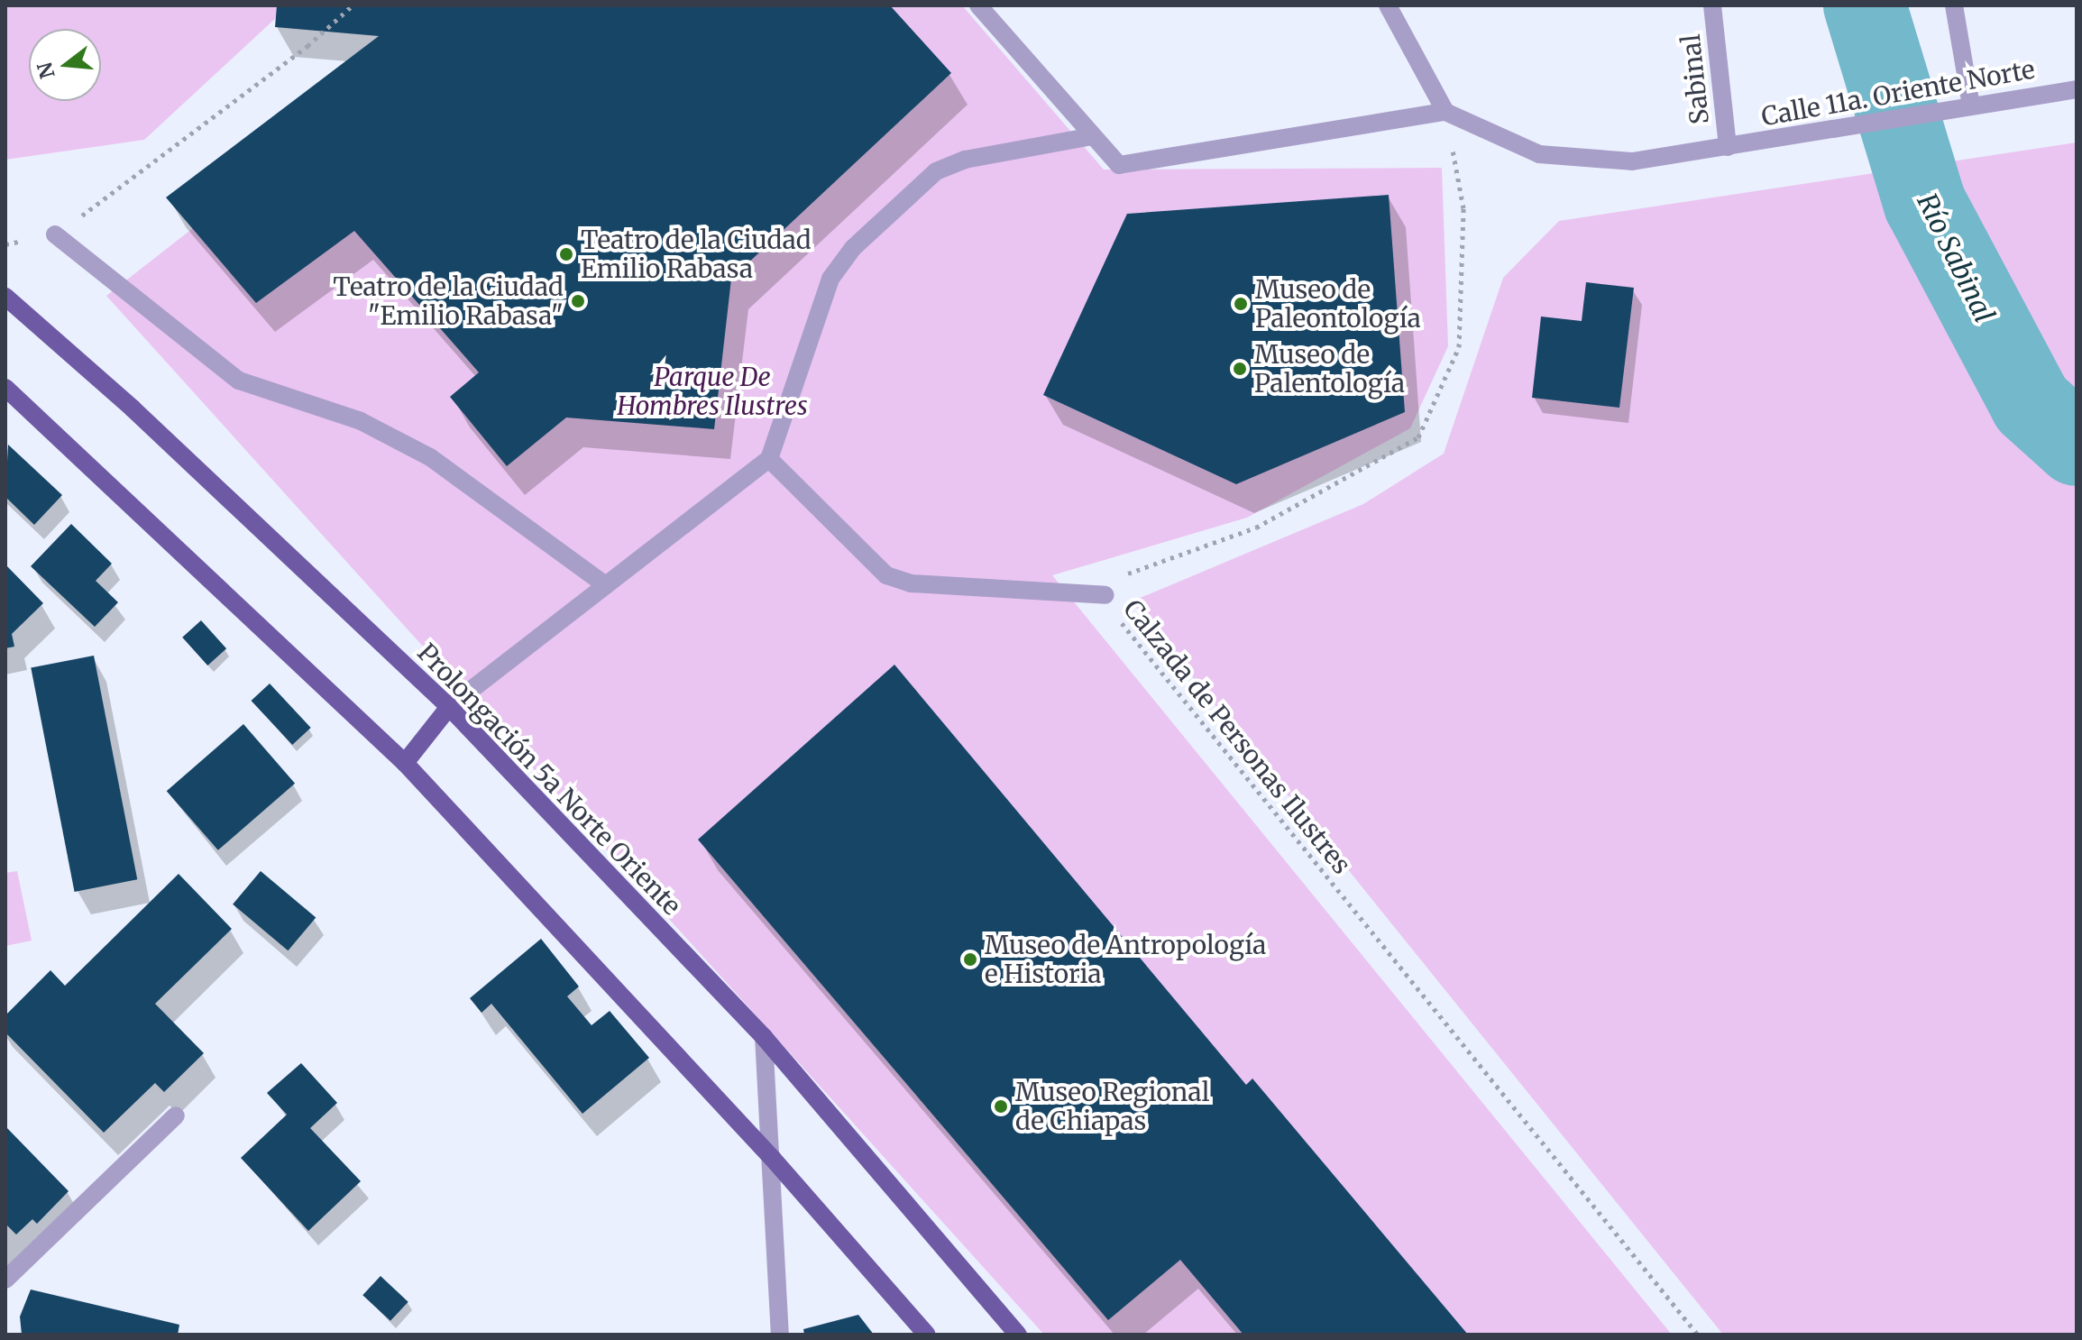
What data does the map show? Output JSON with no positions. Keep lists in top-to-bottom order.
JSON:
{
  "streets": {
    "main road": ["Prolongación 5a Norte Oriente"],
    "street": ["Sabinal", "Calle 11a. Oriente Norte"],
    "path": ["Calzada de Personas Ilustres"]
  },
  "crossings": [
    ["Sabinal", "Calle 11a. Oriente Norte"],
    ["Calle 11a. Oriente Norte", "Calzada de Personas Ilustres"]
  ],
  "water": ["Río Sabinal"],
  "parks": ["Parque De Hombres Ilustres"],
  "places": [
    "Teatro de la Ciudad Emilio Rabasa",
    "Teatro de la Ciudad \"Emilio Rabasa\"",
    "Museo de Paleontología",
    "Museo de Palentología",
    "Museo de Antropología e Historia",
    "Museo Regional de Chiapas"
  ],
  "north": "left"
}
